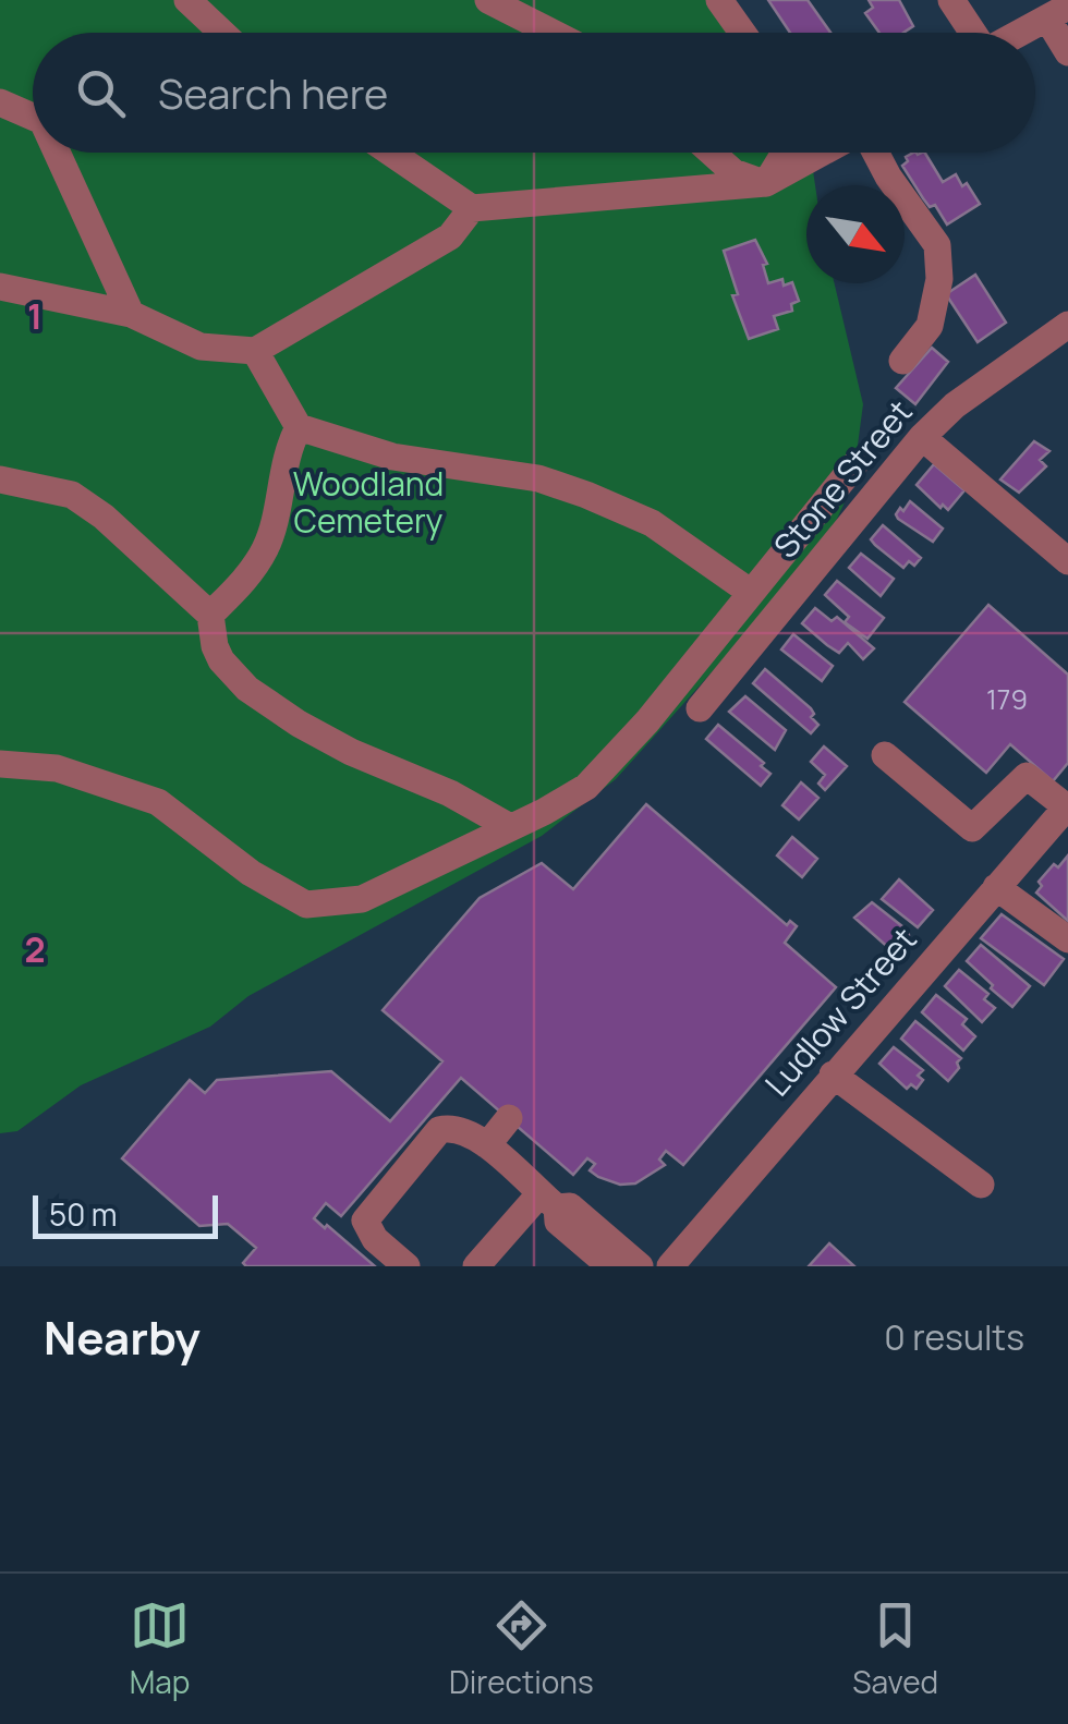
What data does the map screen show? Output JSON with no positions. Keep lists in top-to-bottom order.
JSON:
{
  "streets": {
    "street": ["Stone Street", "Ludlow Street"]
  },
  "parks": ["Woodland Cemetery"],
  "house_numbers": ["179"],
  "scale_bar": "50 m",
  "north": "bottom right",
  "page": {
    "search": "Search here",
    "scale": "50 m",
    "heading": ["Nearby", "0 results"],
    "nav": ["Map", "Directions", "Saved"]
  },
  "grid": {
    "rows": ["1", "2"]
  }
}
